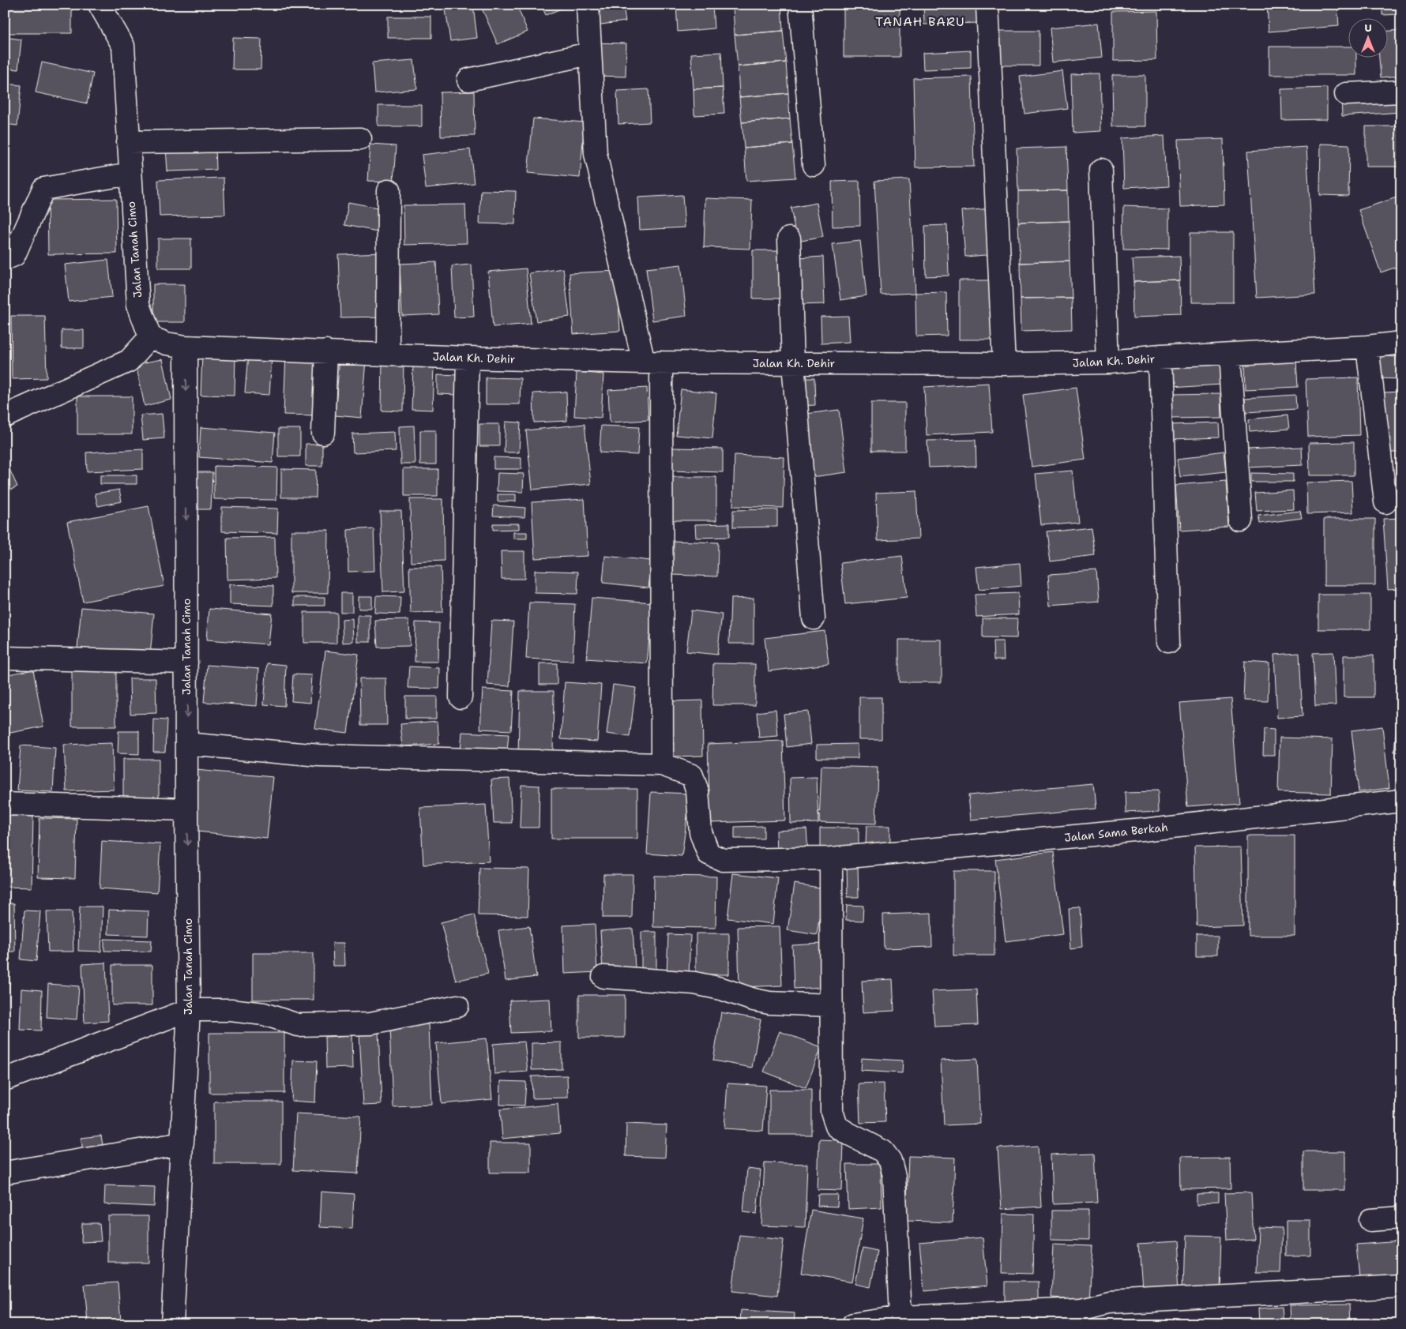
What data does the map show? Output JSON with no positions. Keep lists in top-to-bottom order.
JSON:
{
  "streets": {
    "street": ["Jalan Tanah Cimo", "Jalan Kh. Dehir", "Jalan Sama Berkah"]
  },
  "crossings": [
    ["Jalan Tanah Cimo", "Jalan Kh. Dehir"]
  ],
  "one_way": ["Jalan Tanah Cimo"],
  "districts": ["TANAH BARU"],
  "north": "top"
}
